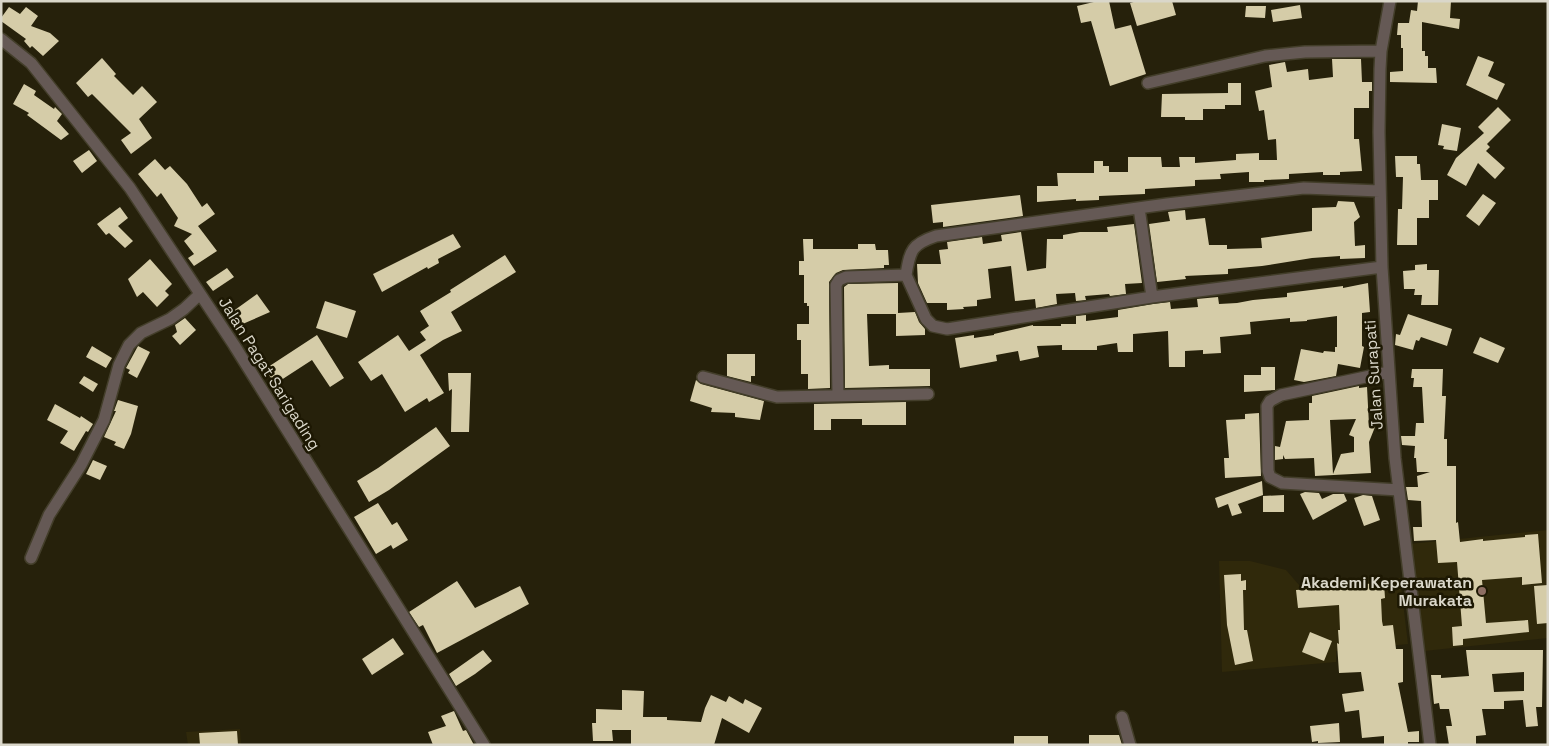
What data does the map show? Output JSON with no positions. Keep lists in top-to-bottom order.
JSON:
{
  "streets": {
    "street": ["Jalan Pagat Sarigading", "Jalan Surapati"]
  },
  "places": ["Akademi Keperawatan Murakata"]
}
